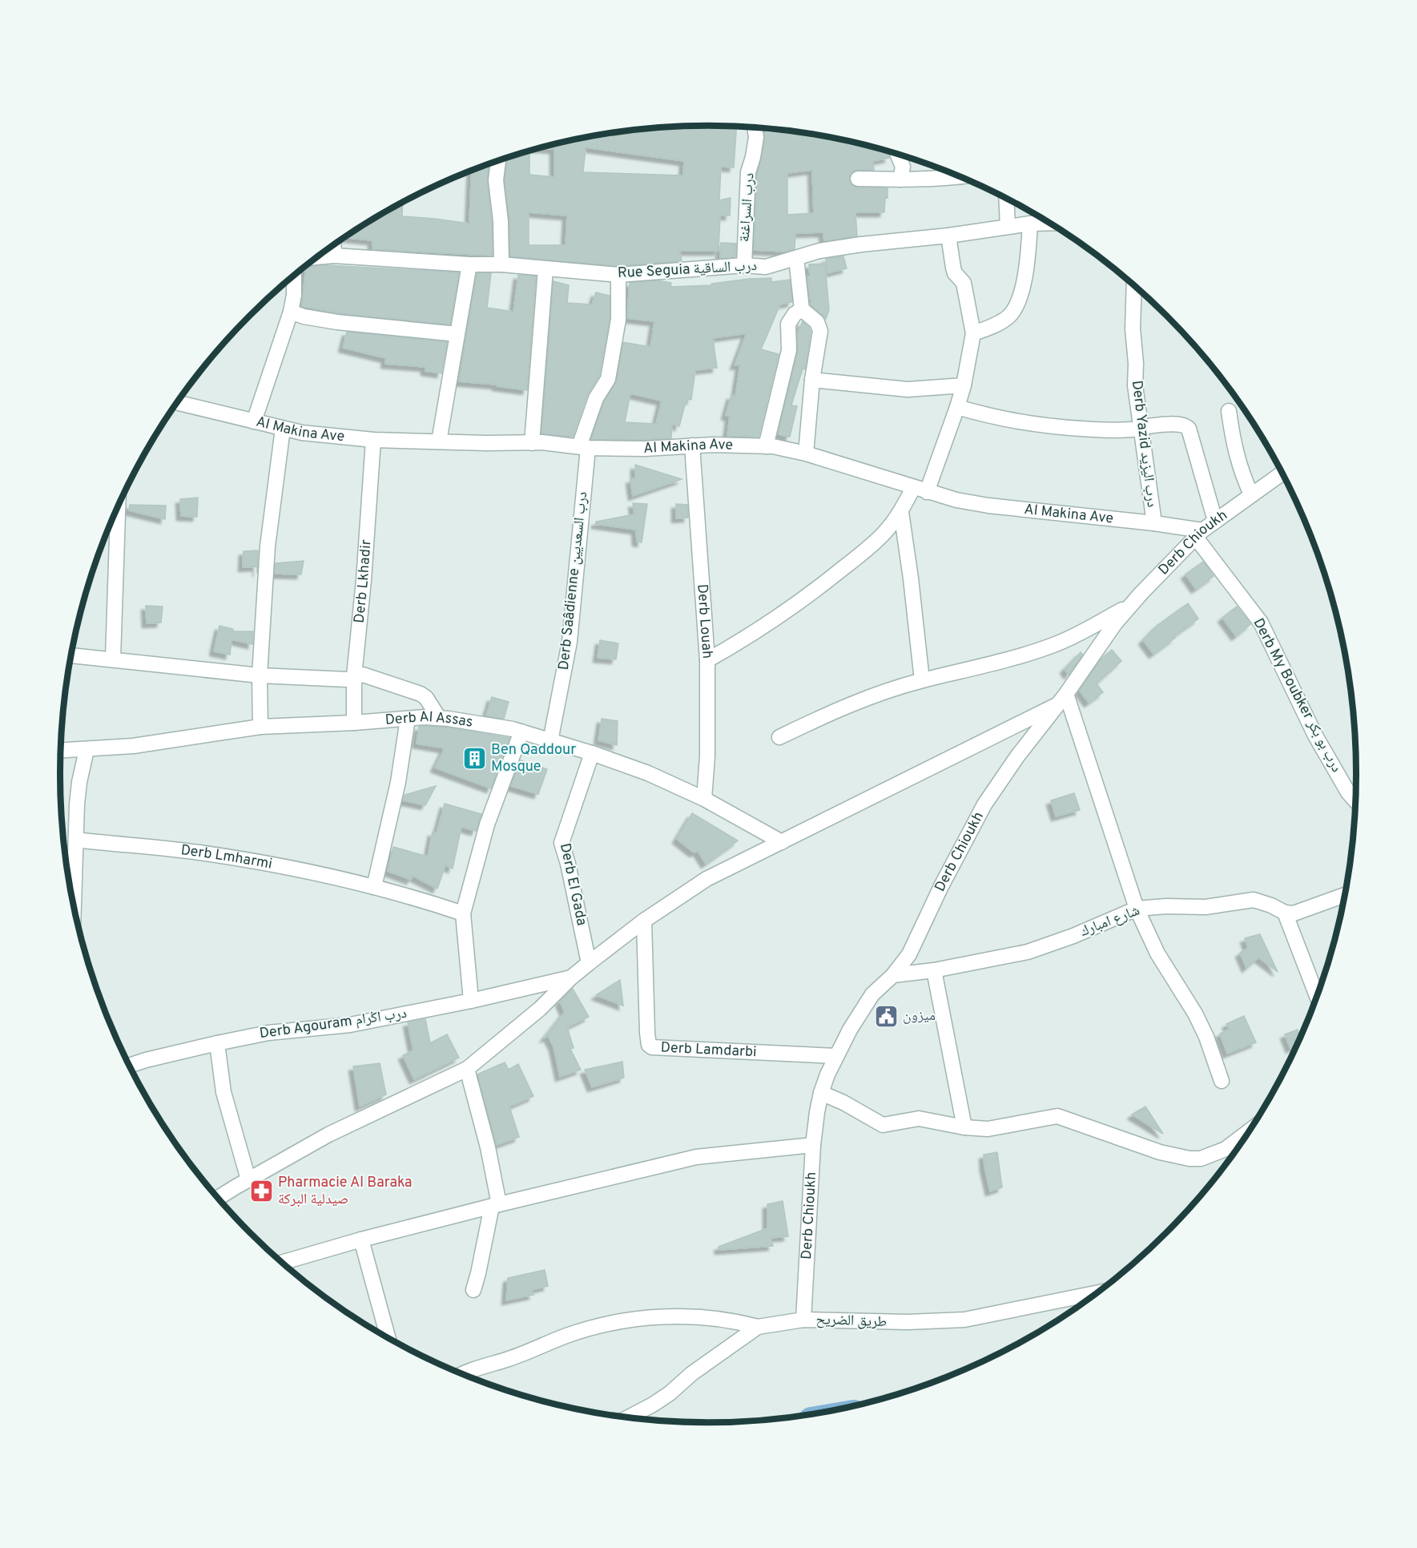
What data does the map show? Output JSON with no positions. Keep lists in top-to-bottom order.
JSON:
{
  "streets": {
    "street": [
      "درب السراغنة",
      "Rue Seguia درب الساقية",
      "Al Makina Ave",
      "Derb Yazid درب اليزيد",
      "Derb Chioukh",
      "Derb Lkhadir",
      "Derb Saâdienne درب السعديين",
      "Derb Louah",
      "Derb My Boubker درب بو بكر",
      "Derb Al Assas",
      "Derb Lmharmi",
      "Derb El Gada",
      "شارع امبارك",
      "Derb Agouram درب اڭرام",
      "Derb Lamdarbi",
      "طريق الضريح"
    ]
  },
  "crossings": [
    ["درب السراغنة", "Rue Seguia درب الساقية"],
    ["Rue Seguia درب الساقية", "Derb Saâdienne درب السعديين"],
    ["Al Makina Ave", "Derb Yazid درب اليزيد"],
    ["Al Makina Ave", "Derb Chioukh"],
    ["Al Makina Ave", "Derb Lkhadir"],
    ["Al Makina Ave", "Derb Saâdienne درب السعديين"],
    ["Al Makina Ave", "Derb Louah"],
    ["Al Makina Ave", "Derb My Boubker درب بو بكر"],
    ["Derb Chioukh", "Derb My Boubker درب بو بكر"],
    ["Derb Chioukh", "شارع امبارك"],
    ["Derb Chioukh", "Derb Lamdarbi"],
    ["Derb Chioukh", "طريق الضريح"],
    ["Derb Lkhadir", "Derb Al Assas"],
    ["Derb Saâdienne درب السعديين", "Derb Al Assas"],
    ["Derb Louah", "Derb Al Assas"],
    ["Derb Al Assas", "Derb El Gada"]
  ],
  "places": {
    "building": ["Ben Qaddour Mosque"],
    "public building": ["ميزون"],
    "pharmacy": ["Pharmacie Al Baraka صيدلية البركة"]
  }
}
